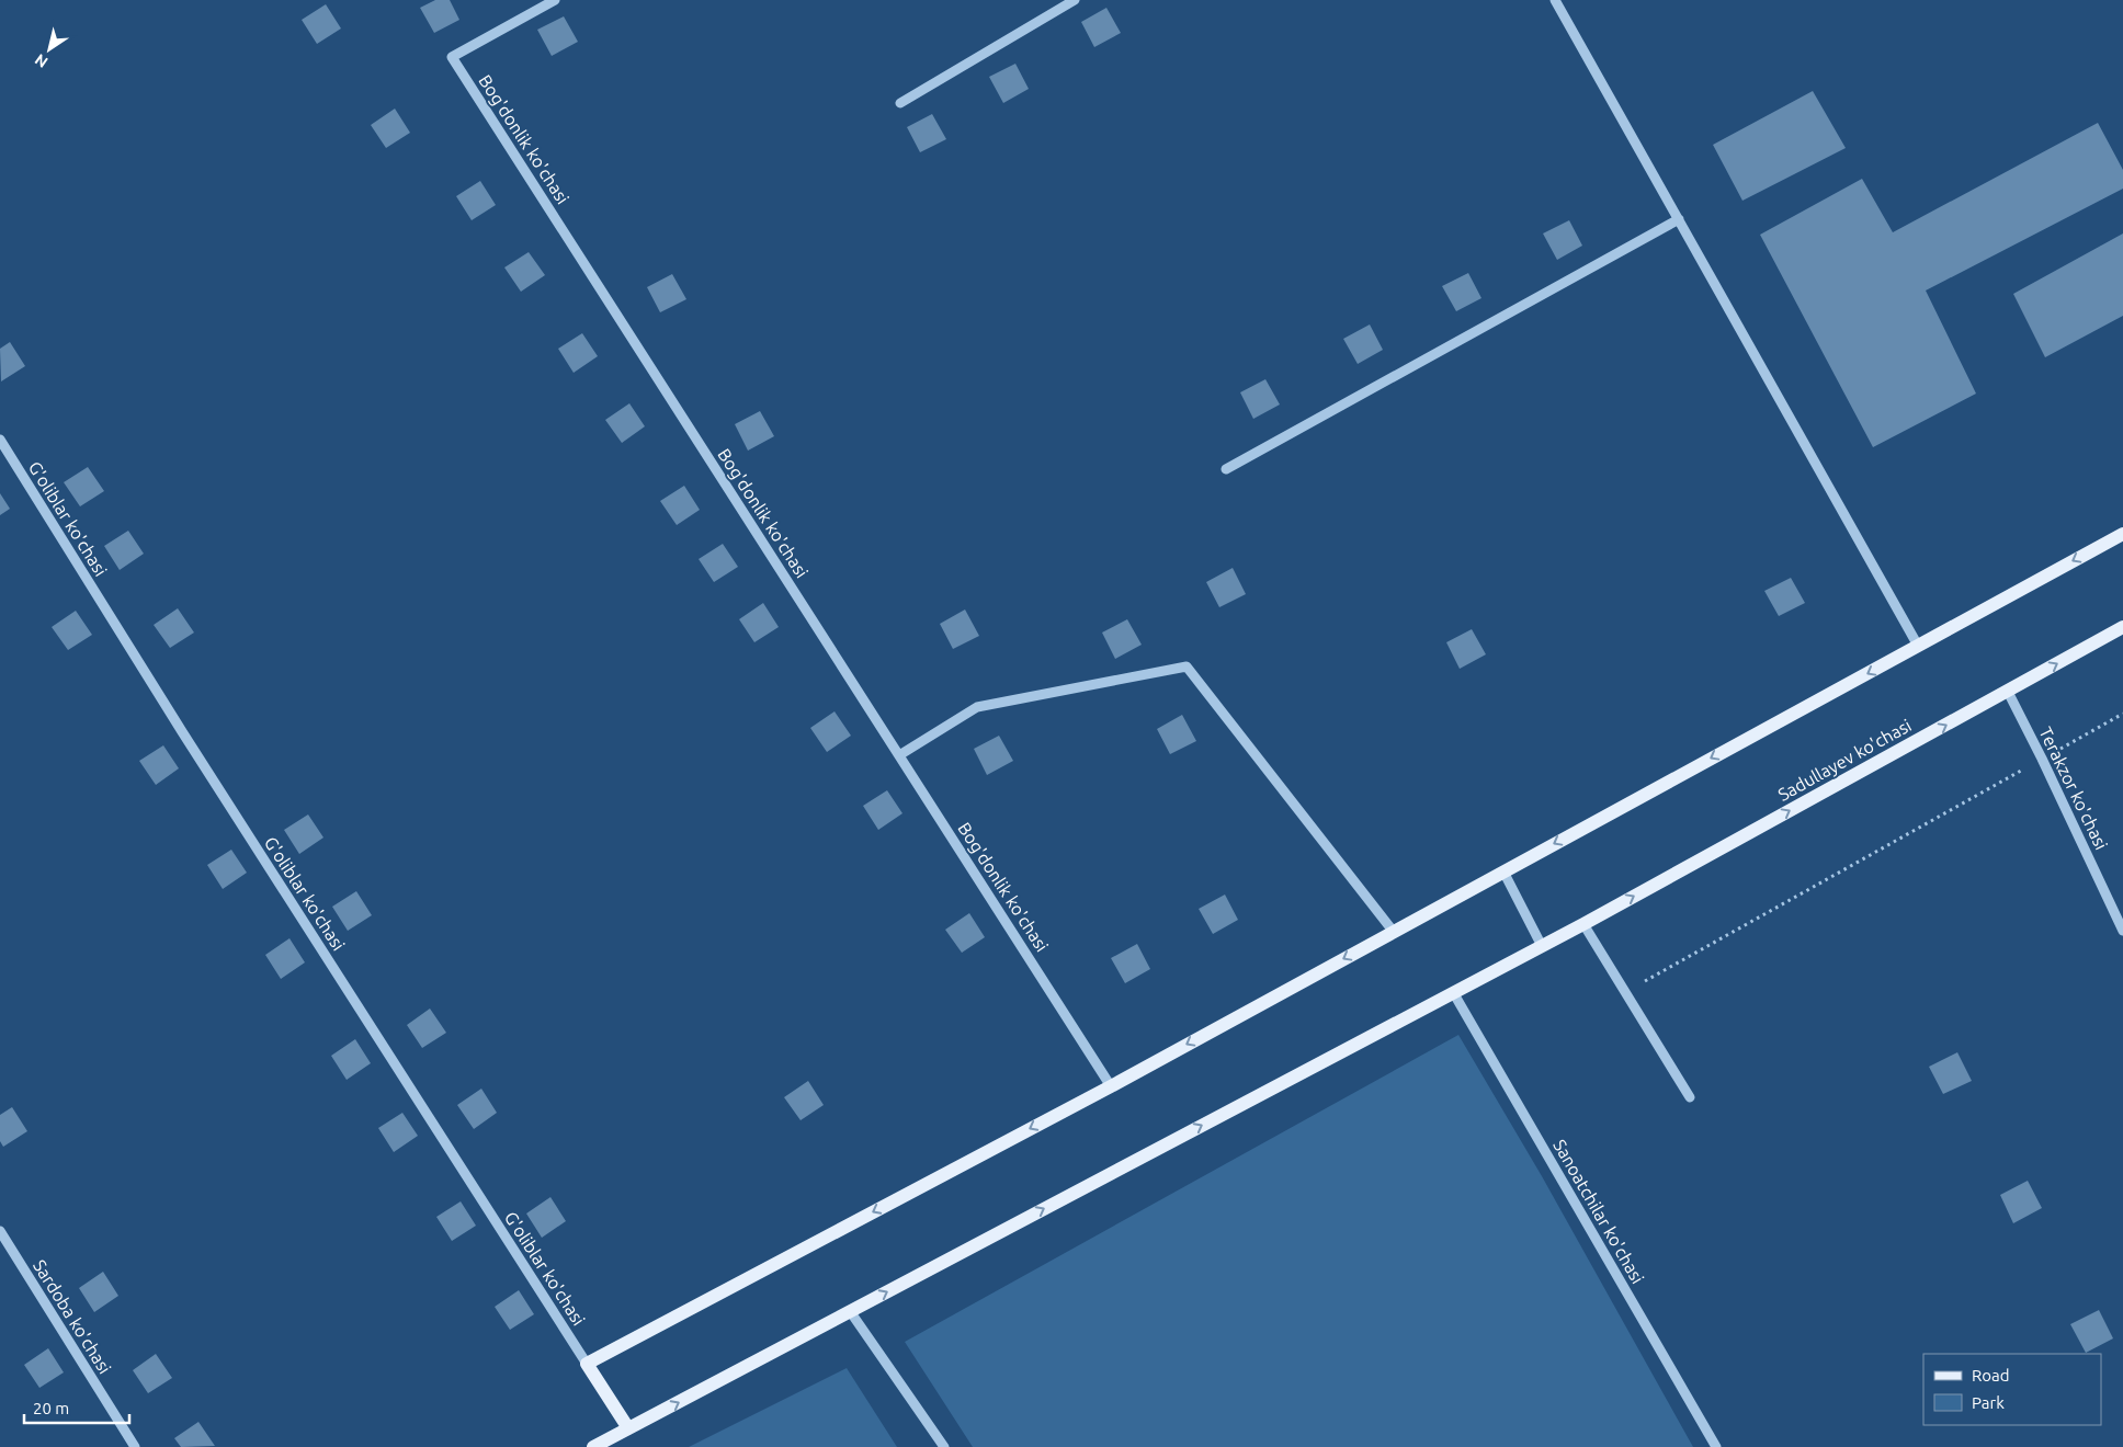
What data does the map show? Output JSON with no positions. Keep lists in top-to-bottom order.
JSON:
{
  "streets": {
    "main road": ["Sadullayev ko'chasi"],
    "street": [
      "Bog'donlik ko'chasi",
      "G'oliblar ko'chasi",
      "Terakzor ko'chasi",
      "Sanoatchilar ko'chasi",
      "Sardoba ko'chasi"
    ]
  },
  "crossings": [
    ["Sadullayev ko'chasi", "Terakzor ko'chasi"],
    ["Sadullayev ko'chasi", "Sanoatchilar ko'chasi"]
  ],
  "legend": ["Road", "Park"],
  "scale_bar": "20 m",
  "north": "bottom left"
}
